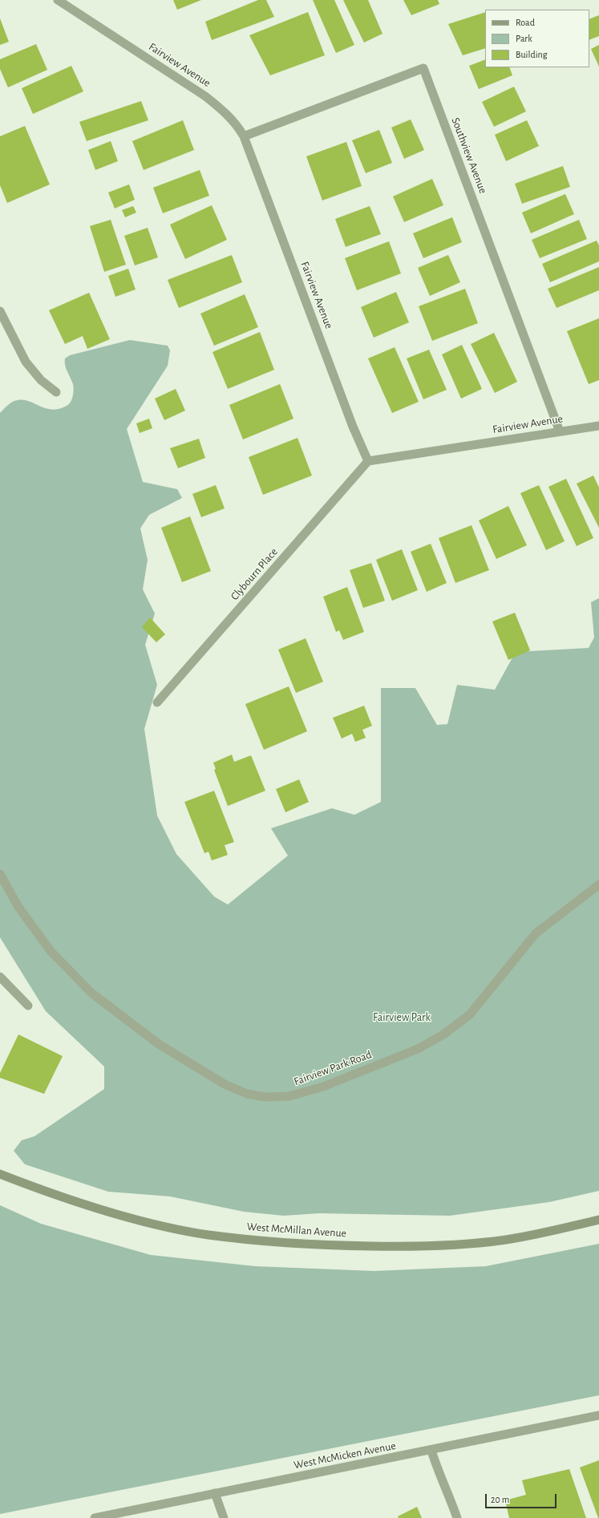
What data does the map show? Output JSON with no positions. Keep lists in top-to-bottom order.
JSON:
{
  "streets": {
    "main road": ["West McMillan Avenue"],
    "street": [
      "Fairview Avenue",
      "Southview Avenue",
      "Clybourn Place",
      "Fairview Park Road",
      "West McMicken Avenue"
    ]
  },
  "crossings": [
    ["Fairview Avenue", "Southview Avenue"],
    ["Fairview Avenue", "Clybourn Place"]
  ],
  "parks": ["Fairview Park"],
  "legend": ["Road", "Park", "Building"],
  "scale_bar": "20 m"
}
